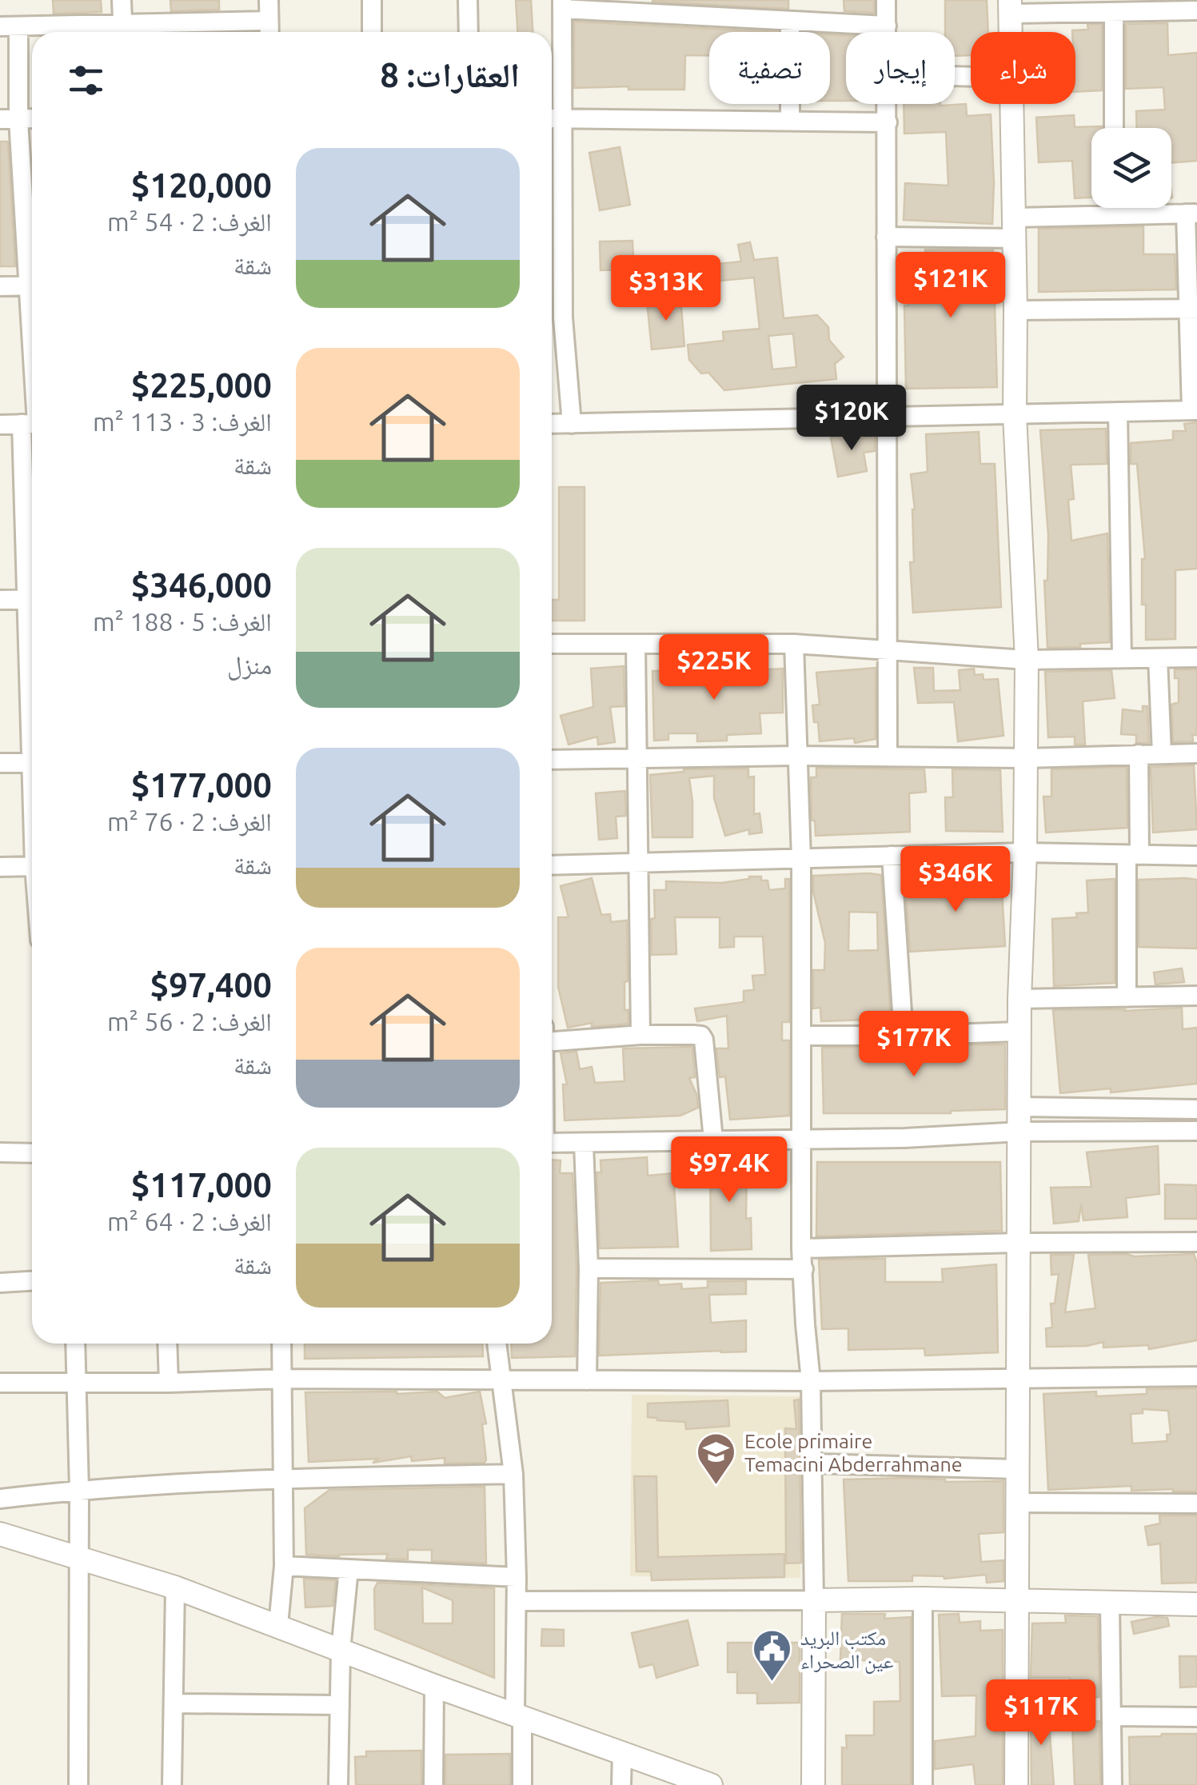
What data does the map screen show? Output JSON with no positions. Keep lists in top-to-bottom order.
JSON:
{
  "places": {
    "school or university": ["Ecole primaire Temacini Abderrahmane"],
    "public building": ["مكتب البريد عين الصحراء"]
  },
  "page": {
    "chip": ["شراء", "إيجار", "تصفية"],
    "heading": "العقارات: 8",
    "list": [
      {
        "name": "$120,000",
        "note": "الغرف: 2 · 54 m² · شقة"
      },
      {
        "name": "$225,000",
        "note": "الغرف: 3 · 113 m² · شقة"
      },
      {
        "name": "$346,000",
        "note": "الغرف: 5 · 188 m² · منزل"
      },
      {
        "name": "$177,000",
        "note": "الغرف: 2 · 76 m² · شقة"
      },
      {
        "name": "$97,400",
        "note": "الغرف: 2 · 56 m² · شقة"
      },
      {
        "name": "$117,000",
        "note": "الغرف: 2 · 64 m² · شقة"
      }
    ],
    "price": [
      "$121K",
      "$313K",
      "$120K",
      "$225K",
      "$346K",
      "$177K",
      "$97.4K",
      "$117K"
    ]
  }
}
